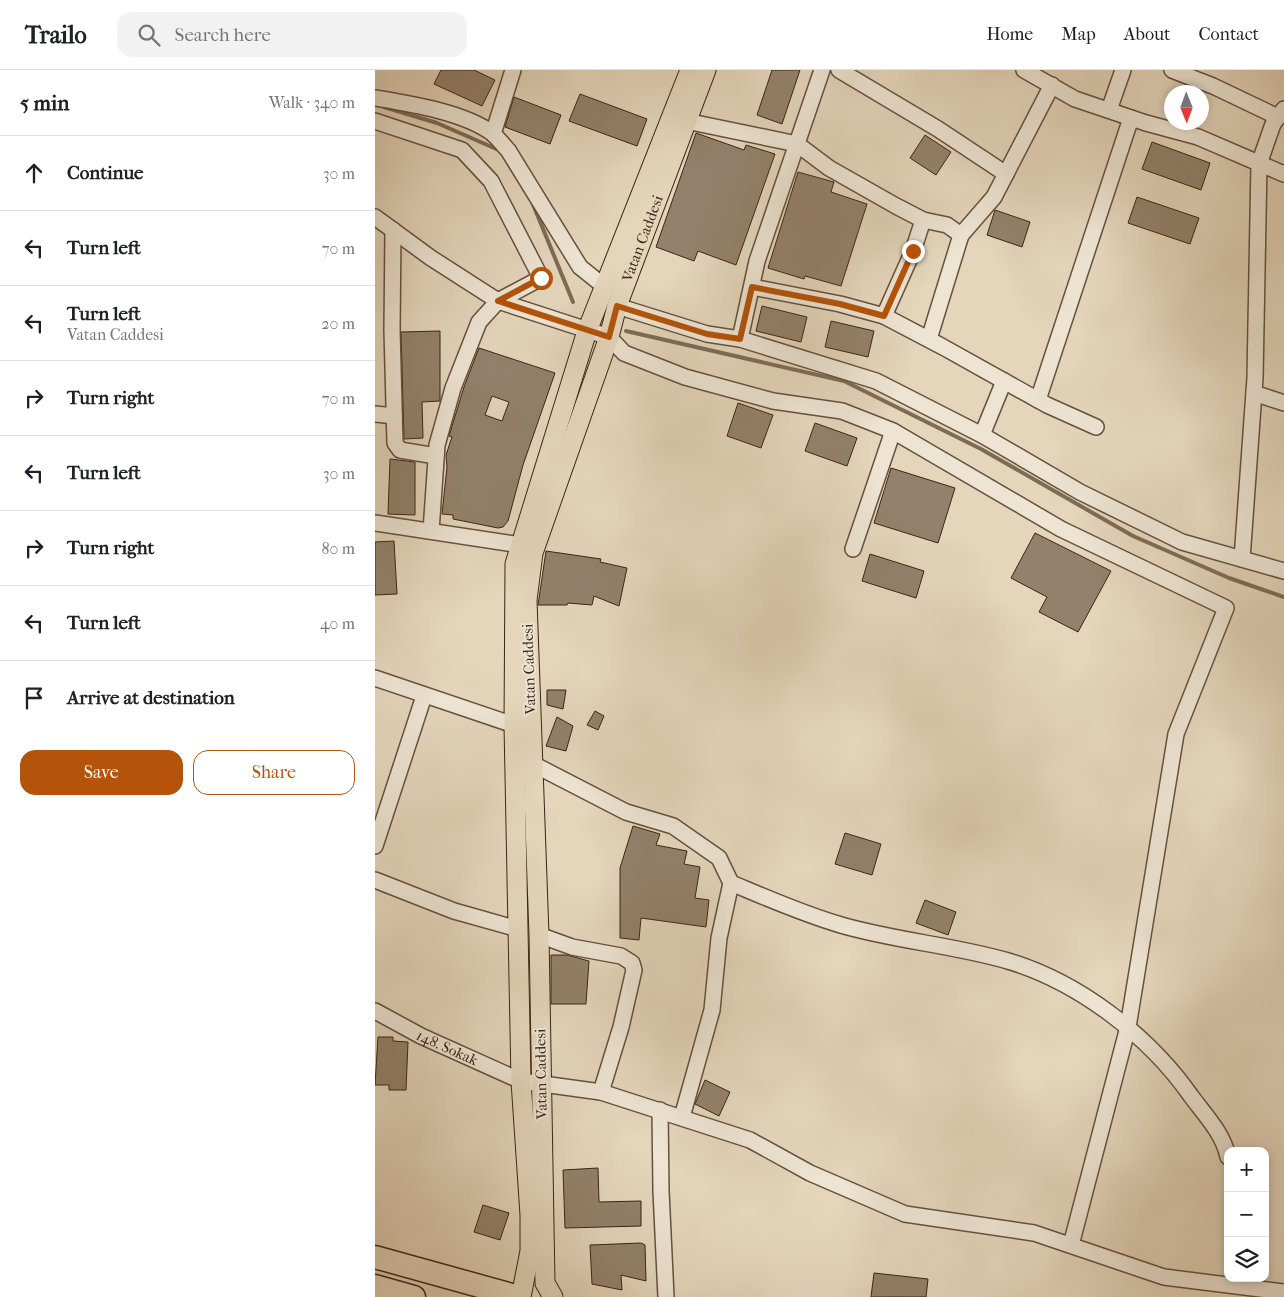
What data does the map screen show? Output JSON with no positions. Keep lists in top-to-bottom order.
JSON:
{
  "streets": {
    "main road": ["Vatan Caddesi"],
    "street": ["148. Sokak"]
  },
  "crossings": [
    ["Vatan Caddesi", "148. Sokak"]
  ],
  "north": "bottom",
  "page": {
    "header": "Trailo",
    "search": "Search here",
    "nav": [
      "Home",
      "Map",
      "About",
      "Contact"
    ],
    "heading": ["5 min", "Walk · 340 m"],
    "list": [
      ["Continue", "30 m"],
      ["Turn left", "70 m"],
      ["Turn left", "Vatan Caddesi", "20 m"],
      ["Turn right", "70 m"],
      ["Turn left", "30 m"],
      ["Turn right", "80 m"],
      ["Turn left", "40 m"],
      "Arrive at destination"
    ],
    "buttons": ["Save", "Share"],
    "map_buttons": ["+", "−"]
  }
}
